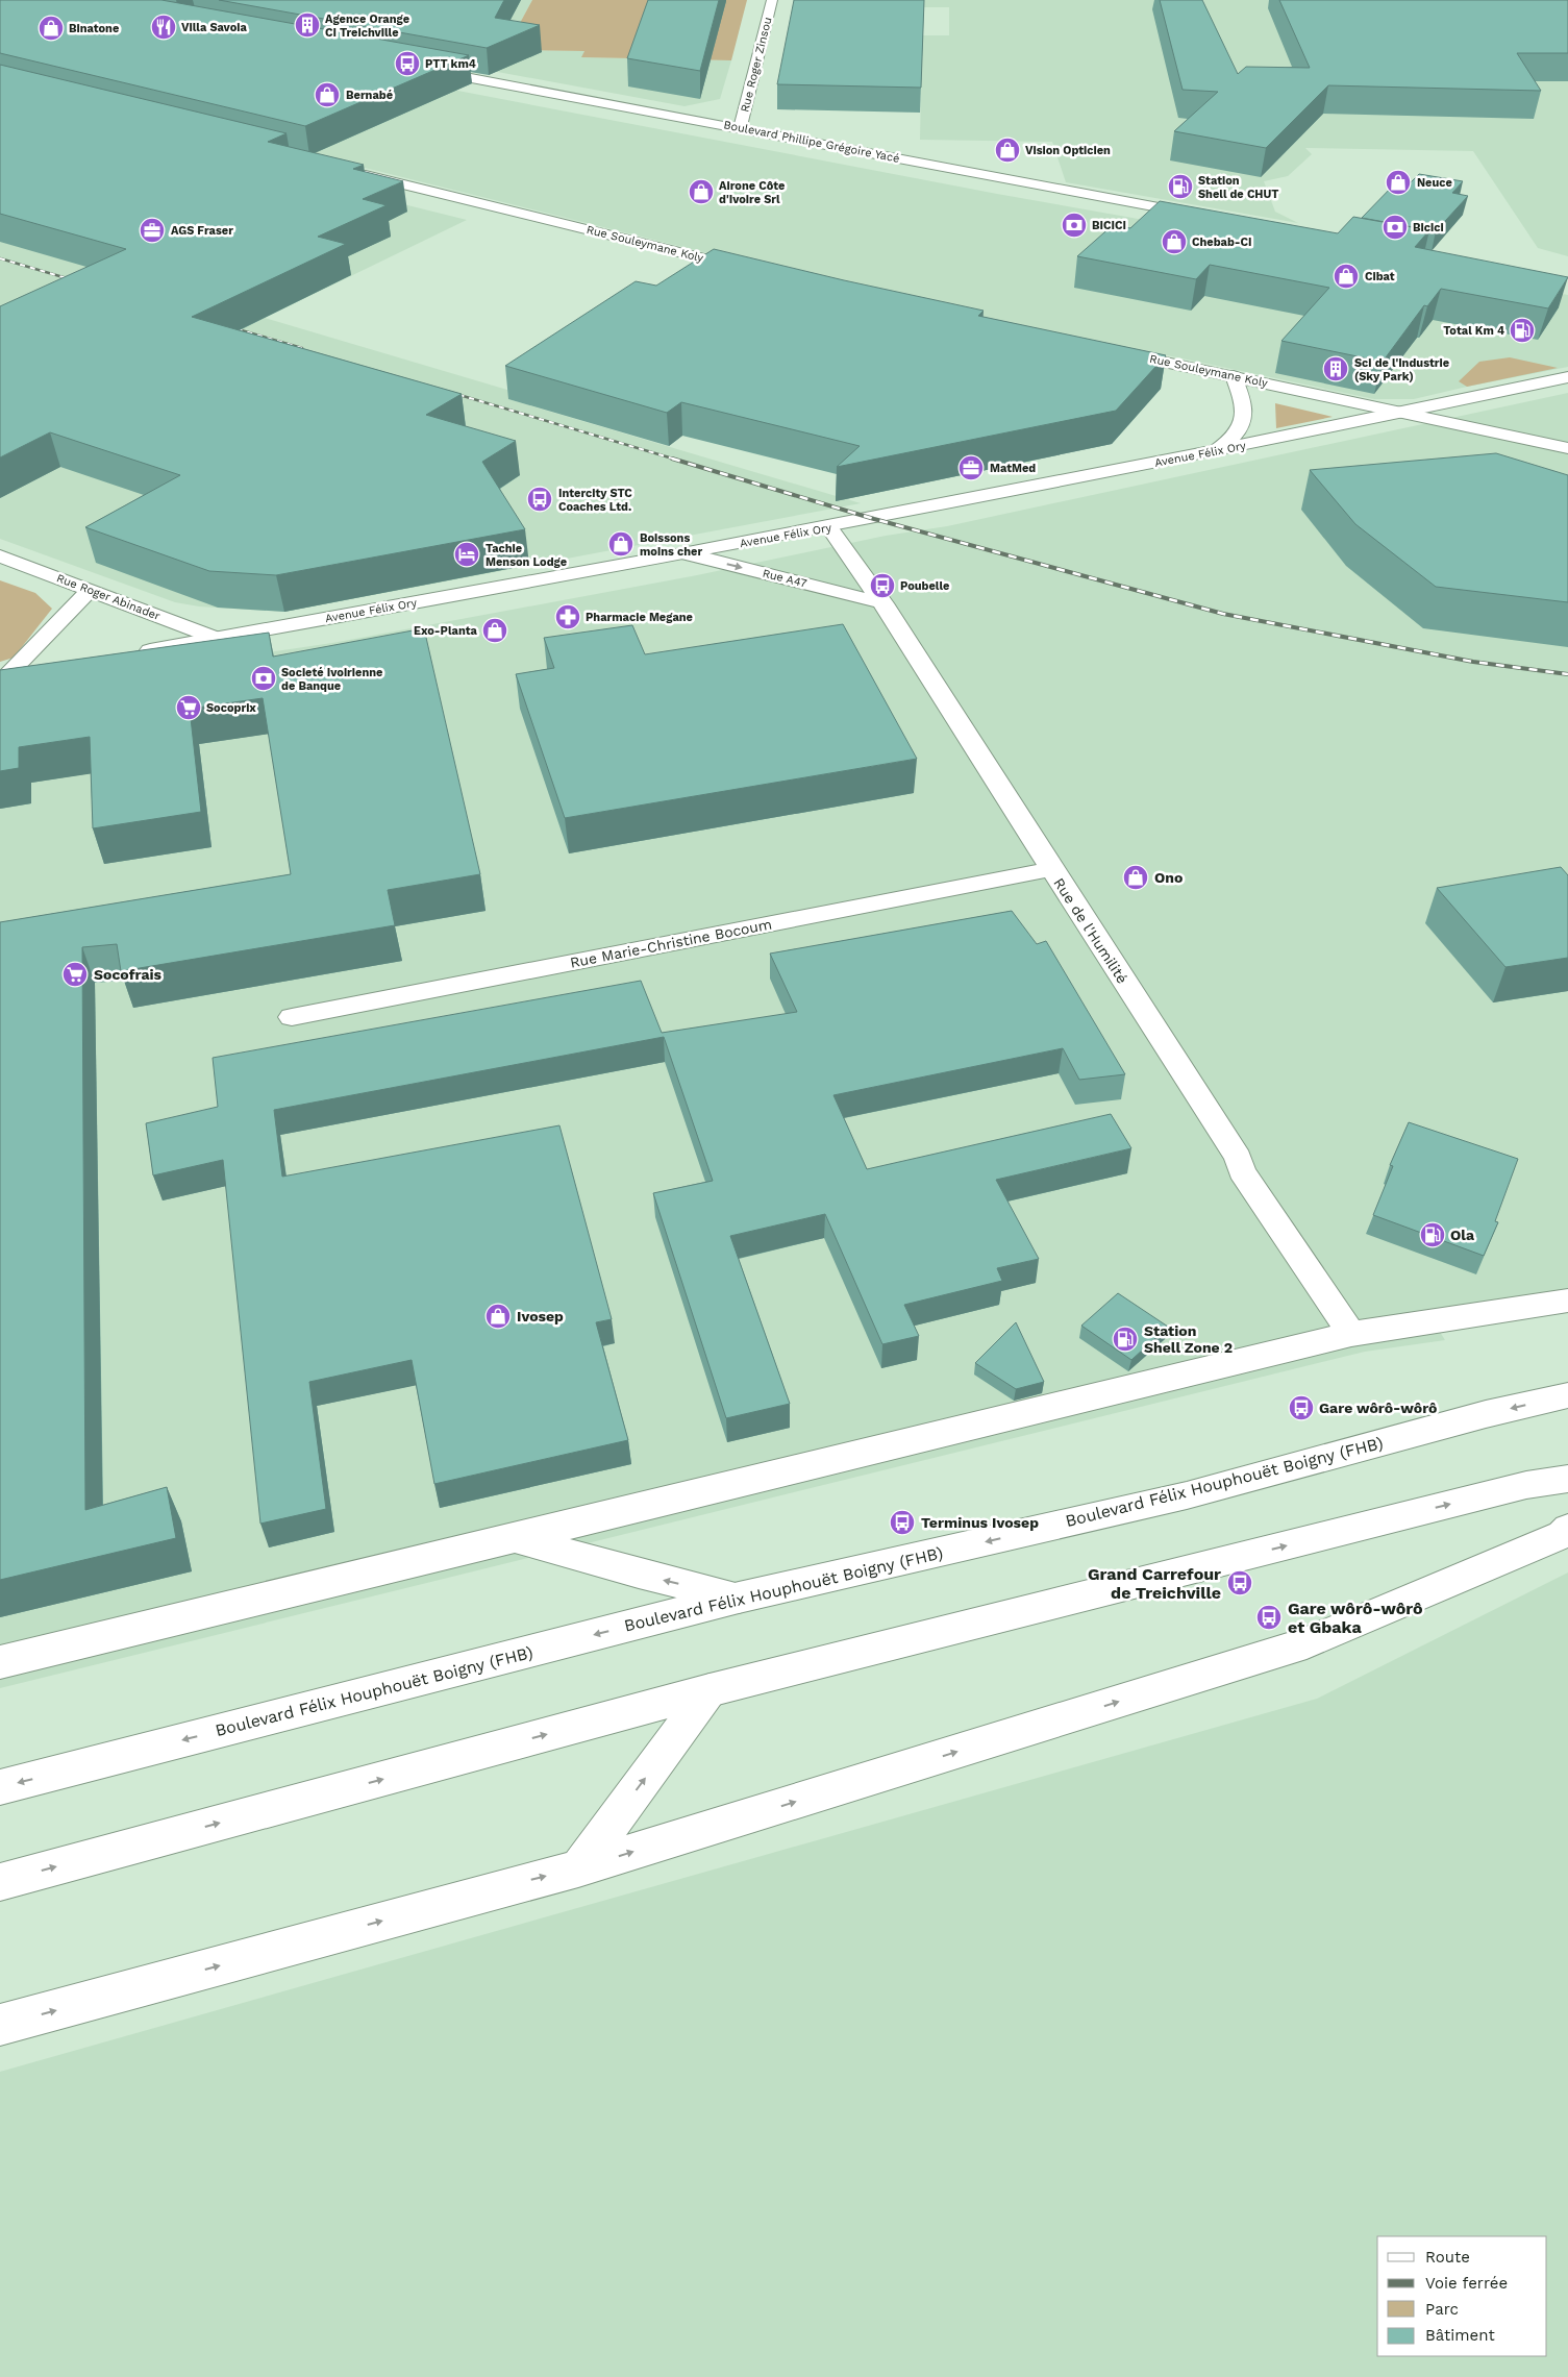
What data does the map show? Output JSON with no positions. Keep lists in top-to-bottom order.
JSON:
{
  "streets": {
    "street": [
      "Rue Roger Zinsou",
      "Boulevard Phillipe Grégoire Yacé",
      "Rue Souleymane Koly",
      "Avenue Félix Ory",
      "Rue A47",
      "Rue Roger Abinader",
      "Rue de l'Humilité",
      "Rue Marie-Christine Bocoum",
      "Boulevard Félix Houphouët Boigny (FHB)"
    ]
  },
  "crossings": [
    ["Rue Roger Zinsou", "Boulevard Phillipe Grégoire Yacé"],
    ["Rue Souleymane Koly", "Avenue Félix Ory"],
    ["Avenue Félix Ory", "Rue A47"],
    ["Avenue Félix Ory", "Rue Roger Abinader"],
    ["Avenue Félix Ory", "Rue de l'Humilité"],
    ["Rue A47", "Rue de l'Humilité"],
    ["Rue de l'Humilité", "Rue Marie-Christine Bocoum"]
  ],
  "one_way": ["Rue A47"],
  "places": {
    "building": ["Agence Orange CI Treichville", "Sci de l'Industrie (Sky Park)"],
    "restaurant": ["Villa Savoia"],
    "shop": [
      "Binatone",
      "Bernabé",
      "Vision Opticien",
      "Neuce",
      "Airone Côte d'Ivoire Srl",
      "Chebab-CI",
      "Cibat",
      "Boissons moins cher",
      "Exo-Planta",
      "Ono",
      "Ivosep"
    ],
    "bus stop": [
      "PTT km4",
      "Intercity STC Coaches Ltd.",
      "Poubelle",
      "Gare wôrô-wôrô",
      "Terminus Ivosep",
      "Grand Carrefour de Treichville",
      "Gare wôrô-wôrô et Gbaka"
    ],
    "fuel station": [
      "Station Shell de CHUT",
      "Total Km 4",
      "Ola",
      "Station Shell Zone 2"
    ],
    "bank": ["BICICI", "Bicici", "Societé Ivoirienne de Banque"],
    "office": ["AGS Fraser", "MatMed"],
    "hotel": ["Tachie Menson Lodge"],
    "pharmacy": ["Pharmacie Megane"],
    "supermarket": ["Socoprix", "Socofrais"]
  },
  "legend": [
    "Route",
    "Voie ferrée",
    "Parc",
    "Bâtiment"
  ]
}
